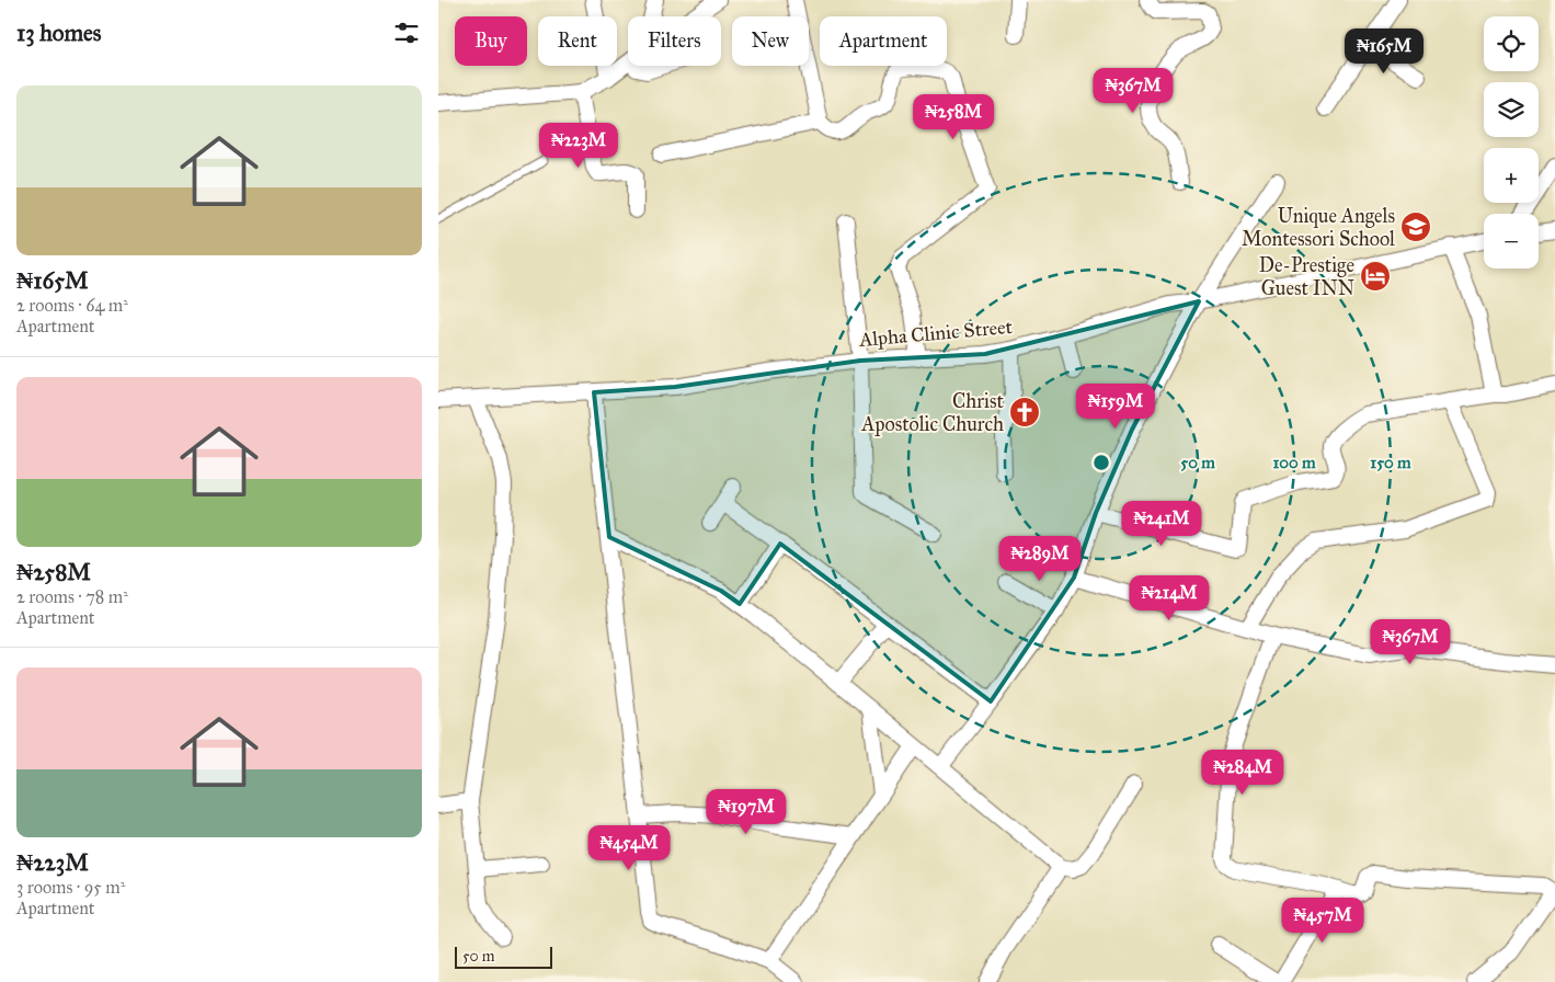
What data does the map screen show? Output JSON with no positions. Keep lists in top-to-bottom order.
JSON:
{
  "streets": {
    "street": ["Alpha Clinic Street"]
  },
  "places": {
    "school or university": ["Unique Angels Montessori School"],
    "hotel": ["De-Prestige Guest INN"],
    "church": ["Christ Apostolic Church"]
  },
  "scale_bar": "50 m",
  "page": {
    "heading": "13 homes",
    "map_buttons": ["+", "−"],
    "chip": [
      "Buy",
      "Rent",
      "Filters",
      "New",
      "Apartment"
    ],
    "price": [
      "₦165M",
      "₦367M",
      "₦258M",
      "₦223M",
      "₦159M",
      "₦241M",
      "₦289M",
      "₦214M",
      "₦367M",
      "₦284M",
      "₦197M",
      "₦454M",
      "₦457M"
    ],
    "list": [
      {
        "name": "₦165M",
        "note": "2 rooms · 64 m² · Apartment"
      },
      {
        "name": "₦258M",
        "note": "2 rooms · 78 m² · Apartment"
      },
      {
        "name": "₦223M",
        "note": "3 rooms · 95 m² · Apartment"
      }
    ],
    "scale": "50 m"
  },
  "rings": ["50 m", "100 m", "150 m"]
}
